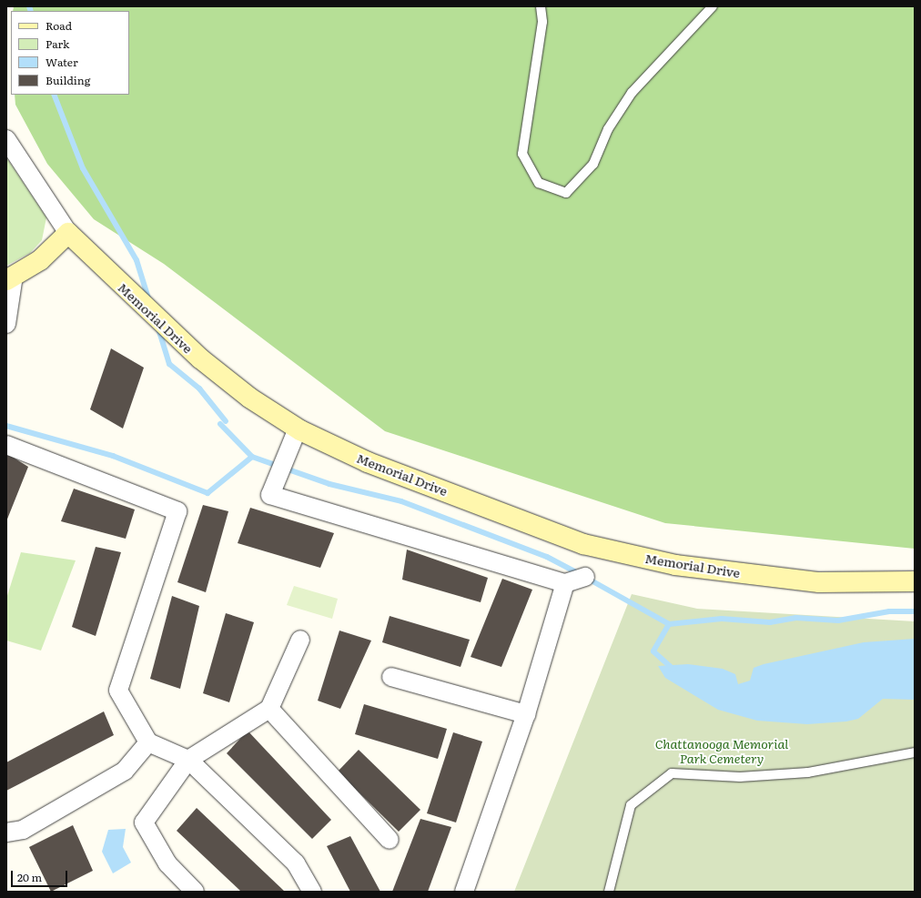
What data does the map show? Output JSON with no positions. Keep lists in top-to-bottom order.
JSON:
{
  "streets": {
    "street": ["Memorial Drive"]
  },
  "parks": ["Chattanooga Memorial Park Cemetery"],
  "legend": [
    "Road",
    "Park",
    "Water",
    "Building"
  ],
  "scale_bar": "20 m"
}
